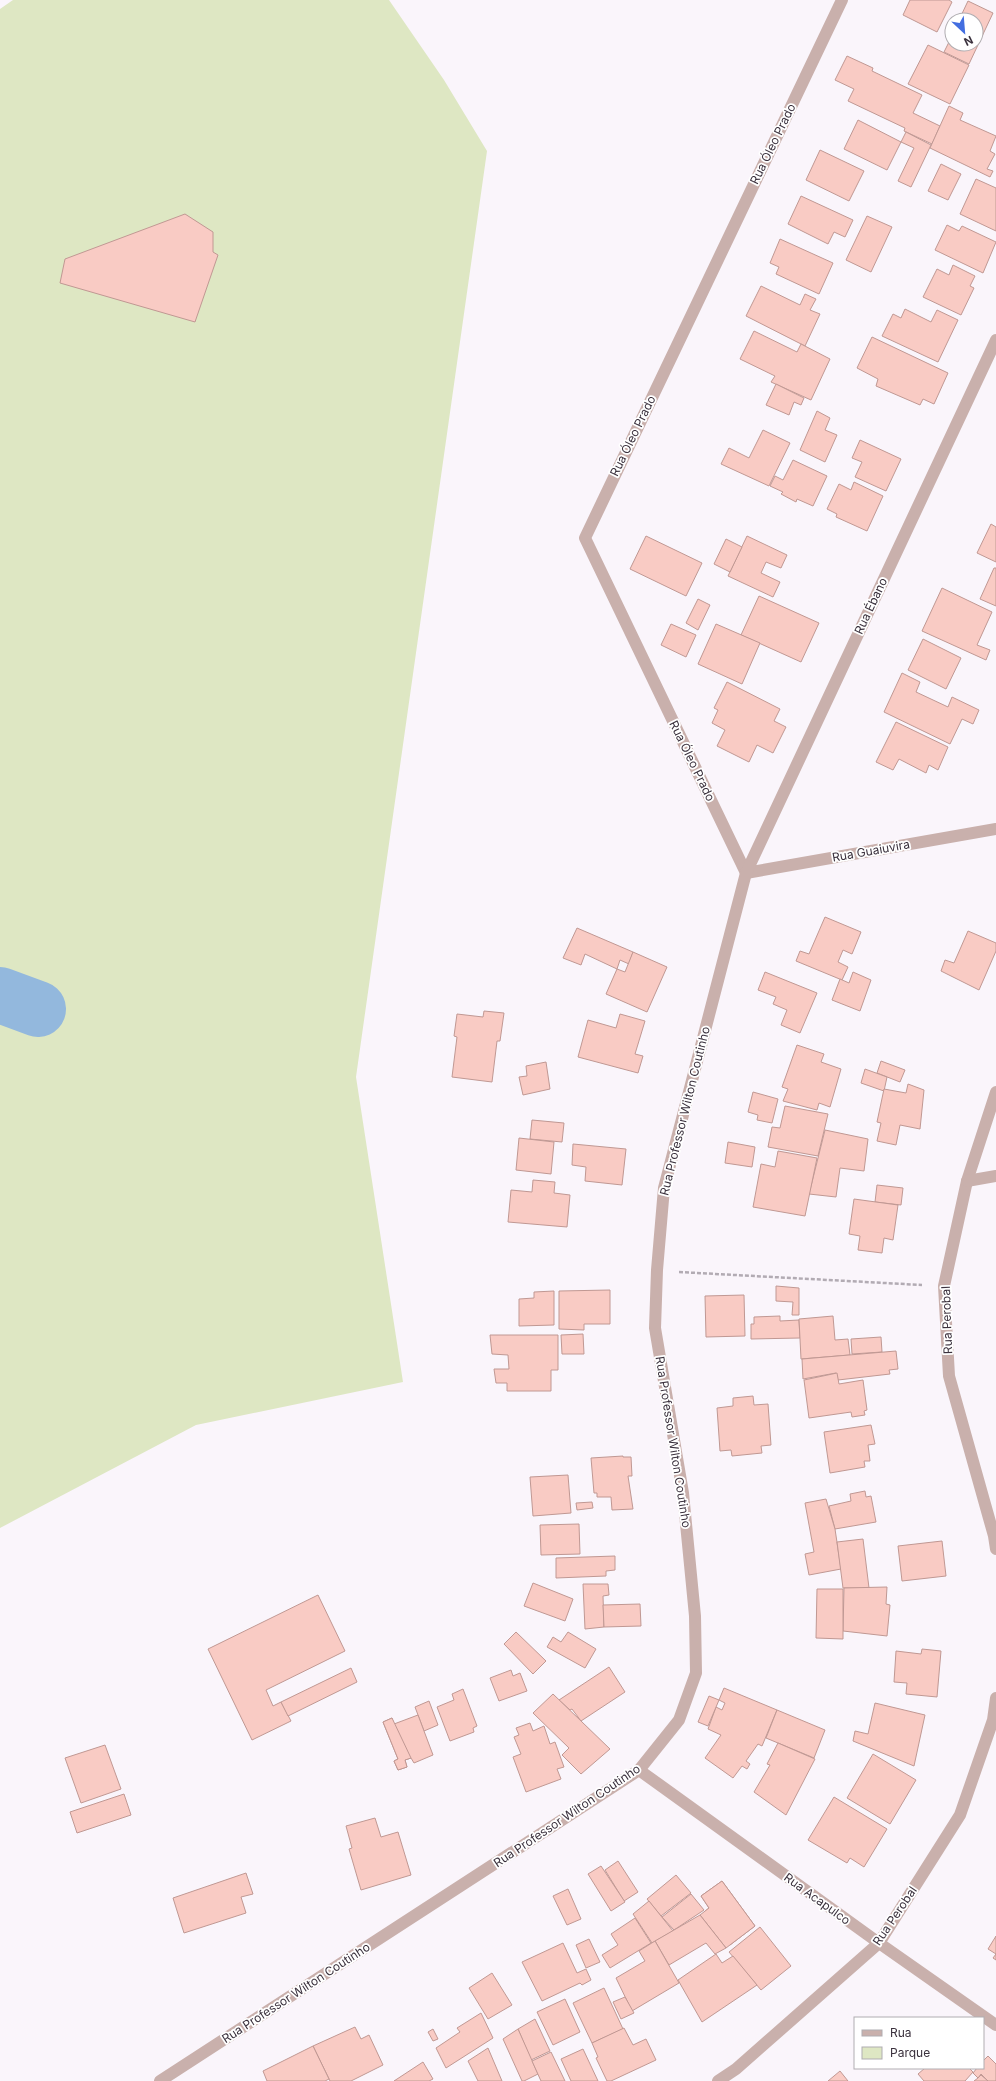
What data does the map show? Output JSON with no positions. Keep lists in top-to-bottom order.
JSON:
{
  "streets": {
    "street": [
      "Rua Óleo Prado",
      "Rua Ébano",
      "Rua Guaiuvira",
      "Rua Professor Wilton Coutinho",
      "Rua Perobal",
      "Rua Acapulco"
    ]
  },
  "crossings": [
    ["Rua Óleo Prado", "Rua Ébano"],
    ["Rua Óleo Prado", "Rua Guaiuvira"],
    ["Rua Óleo Prado", "Rua Professor Wilton Coutinho"],
    ["Rua Ébano", "Rua Guaiuvira"],
    ["Rua Ébano", "Rua Professor Wilton Coutinho"],
    ["Rua Guaiuvira", "Rua Professor Wilton Coutinho"],
    ["Rua Professor Wilton Coutinho", "Rua Acapulco"],
    ["Rua Perobal", "Rua Acapulco"]
  ],
  "legend": ["Rua", "Parque"],
  "north": "bottom right"
}
